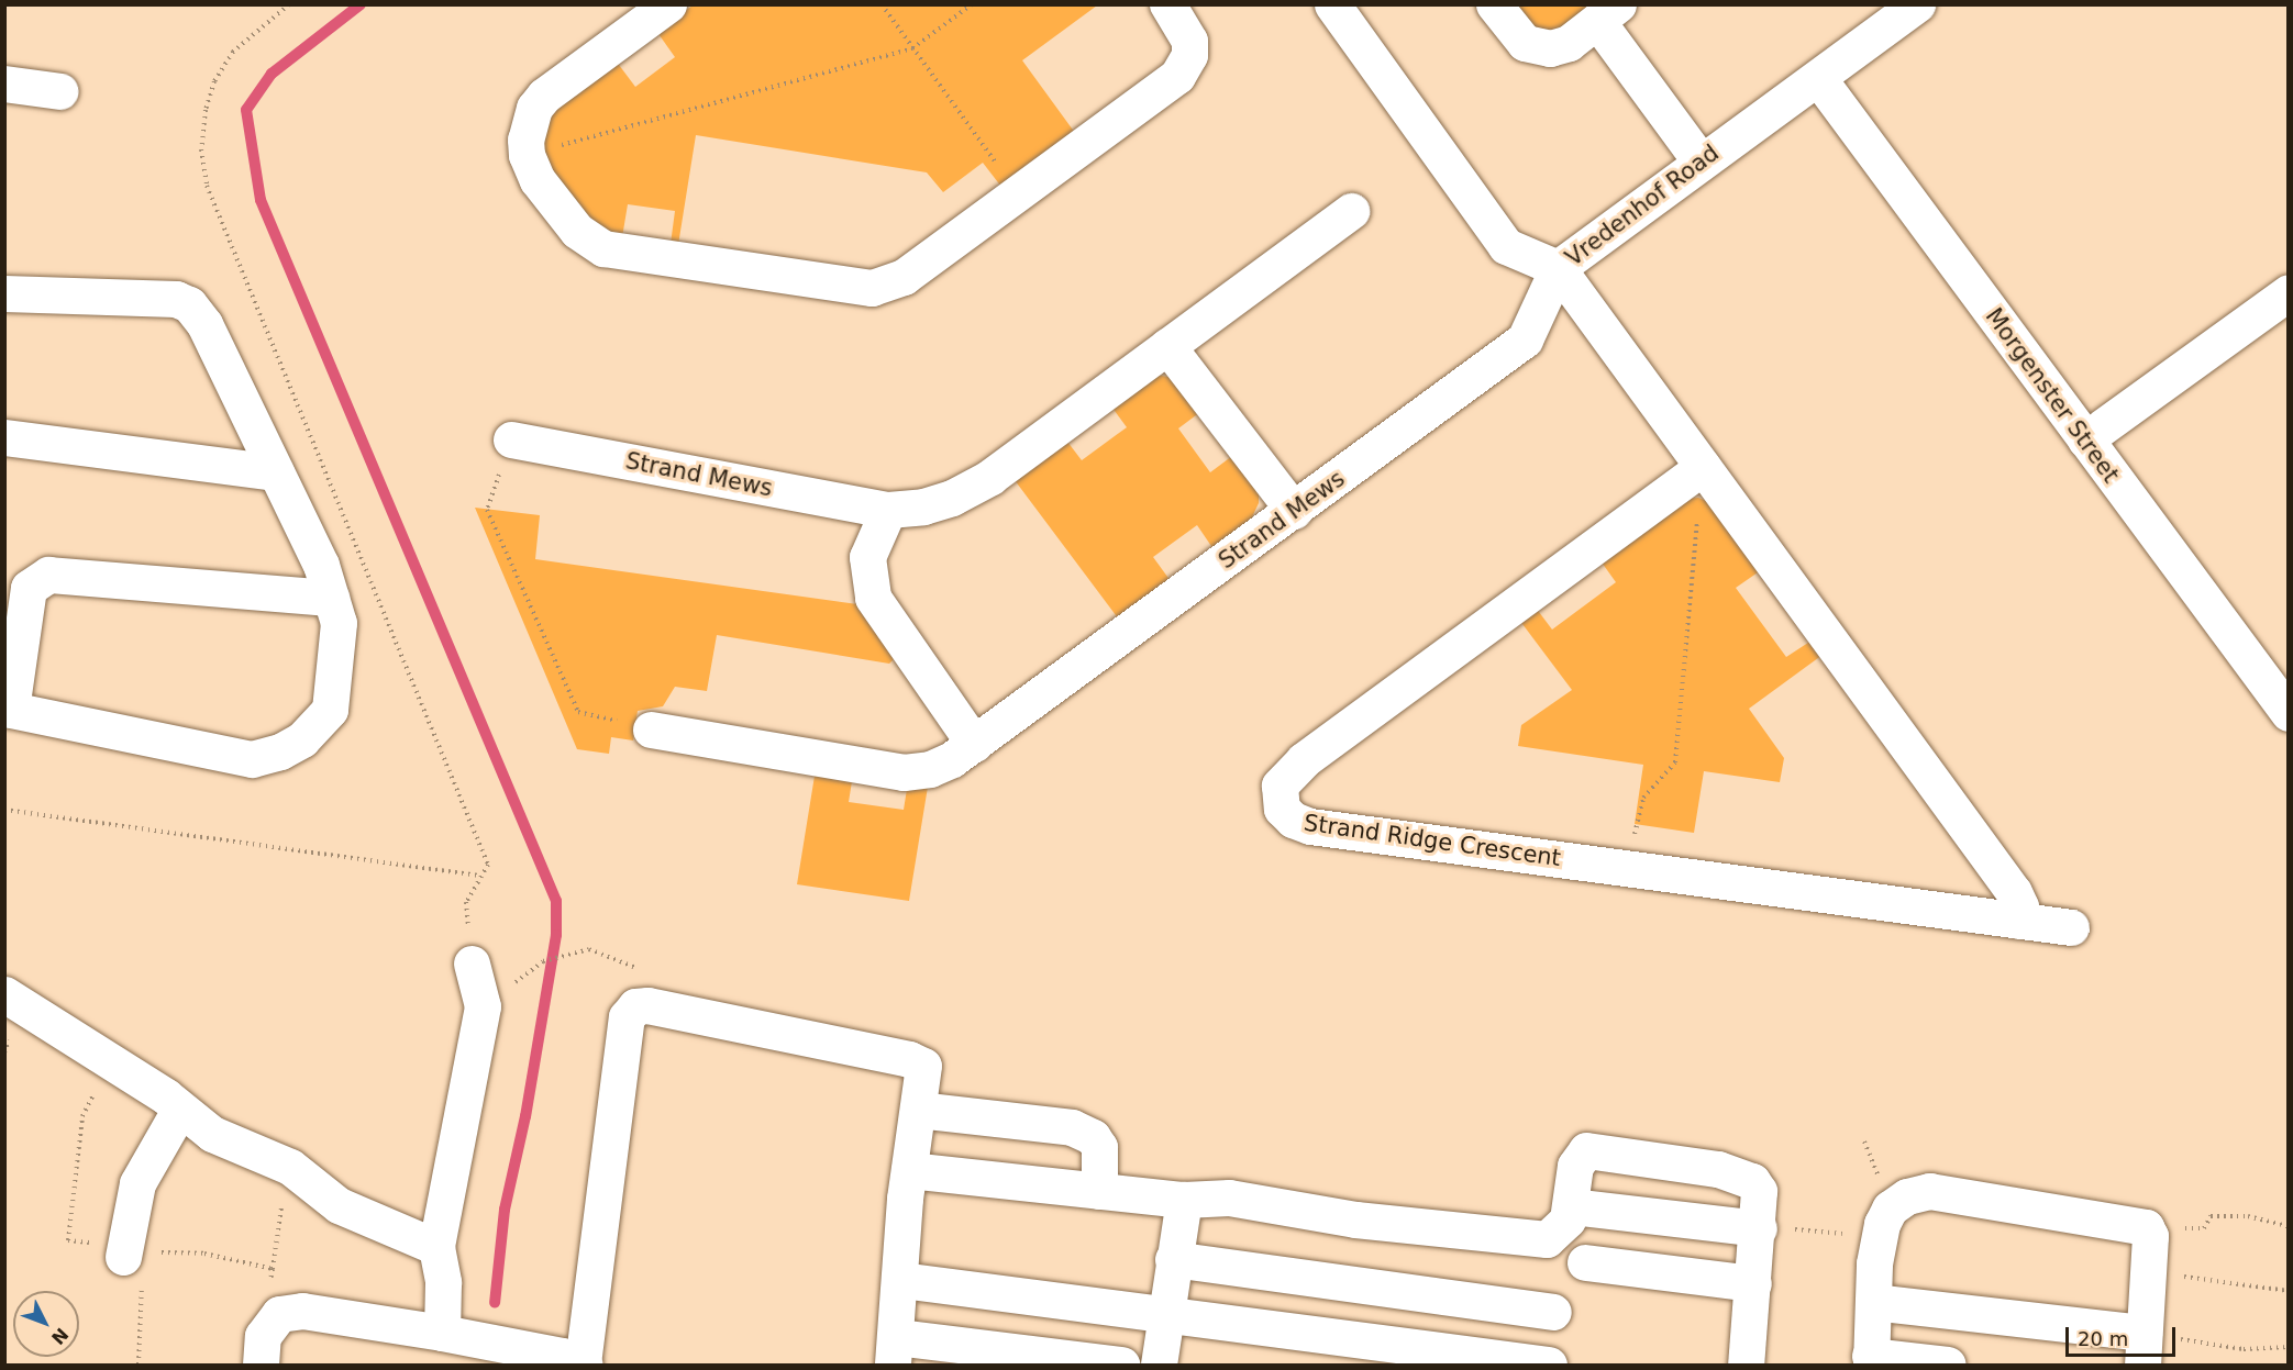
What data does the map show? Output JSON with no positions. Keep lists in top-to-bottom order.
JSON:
{
  "streets": {
    "street": [
      "Vredenhof Road",
      "Morgenster Street",
      "Strand Mews",
      "Strand Ridge Crescent"
    ]
  },
  "crossings": [
    ["Vredenhof Road", "Morgenster Street"],
    ["Vredenhof Road", "Strand Mews"]
  ],
  "scale_bar": "20 m",
  "north": "bottom right"
}
